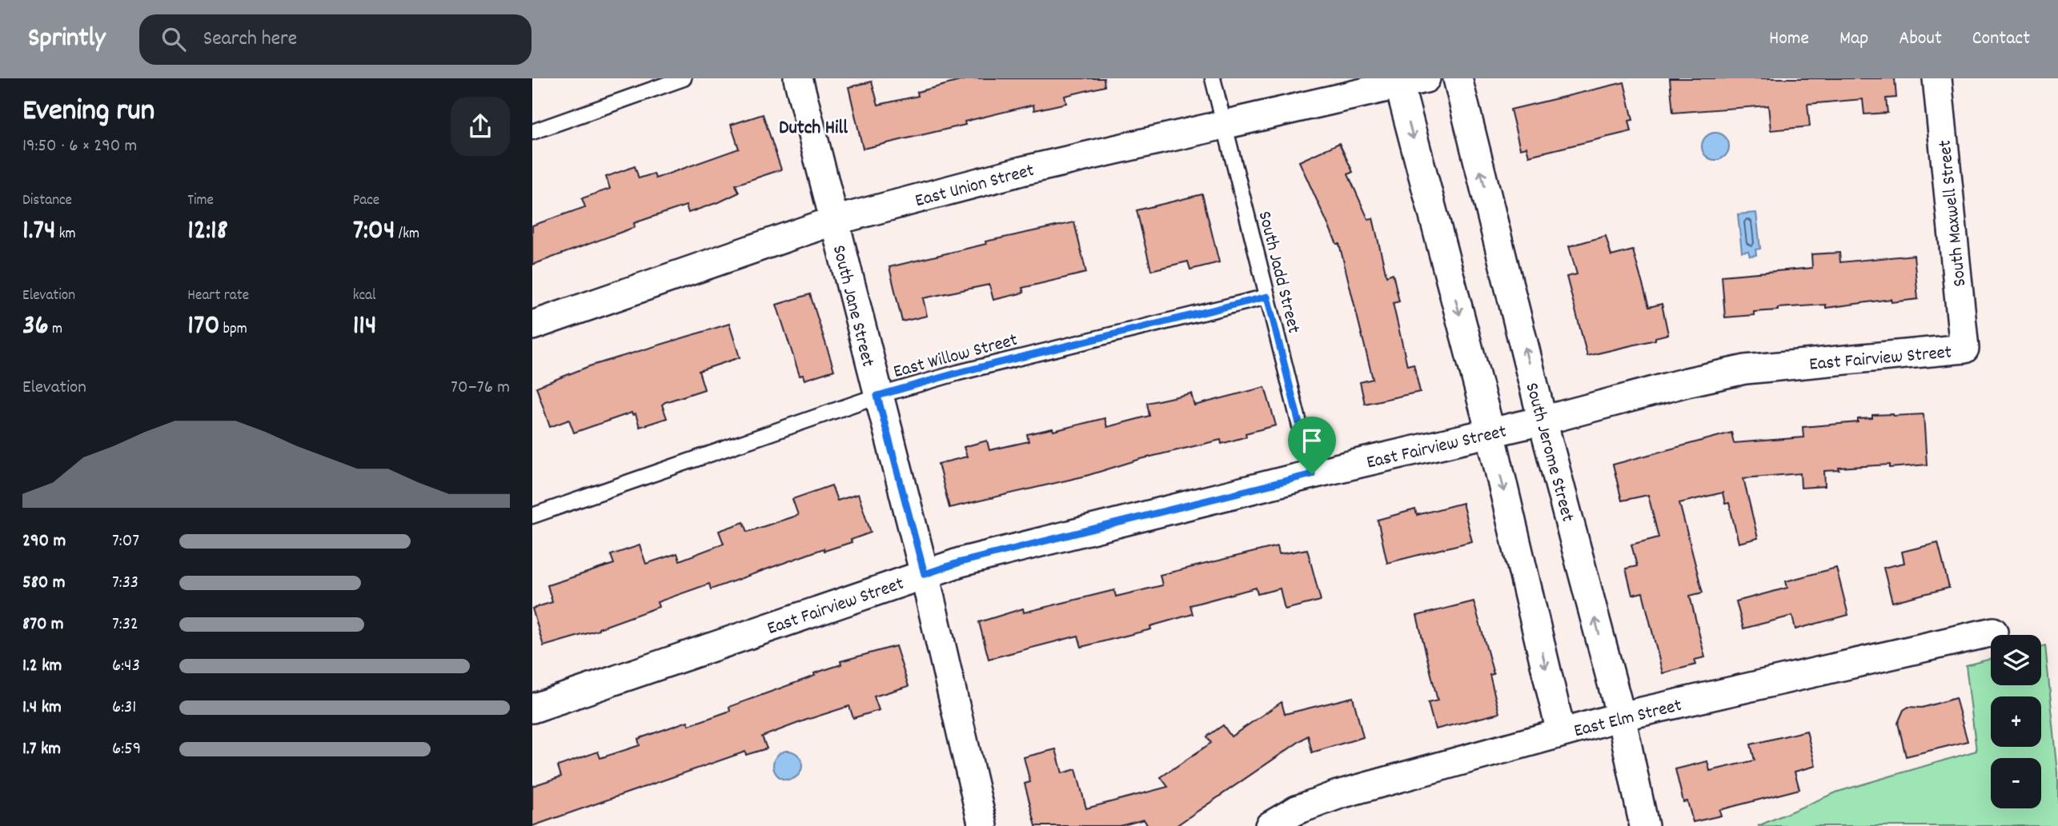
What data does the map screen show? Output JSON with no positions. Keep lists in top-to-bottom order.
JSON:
{
  "streets": {
    "street": [
      "East Union Street",
      "South Maxwell Street",
      "South Jane Street",
      "East Fairview Street",
      "South Jerome Street",
      "East Elm Street"
    ],
    "lane": ["South Jadd Street", "East Willow Street"]
  },
  "crossings": [
    ["East Union Street", "South Jadd Street"],
    ["East Union Street", "South Jane Street"],
    ["South Maxwell Street", "East Fairview Street"],
    ["South Jadd Street", "East Willow Street"],
    ["South Jadd Street", "East Fairview Street"],
    ["South Jane Street", "East Willow Street"],
    ["South Jane Street", "East Fairview Street"],
    ["East Fairview Street", "South Jerome Street"],
    ["South Jerome Street", "East Elm Street"]
  ],
  "districts": ["Dutch Hill"],
  "page": {
    "header": "Sprintly",
    "search": "Search here",
    "nav": [
      "Home",
      "Map",
      "About",
      "Contact"
    ],
    "heading": ["Evening run", "19:50 · 6 × 290 m"],
    "stats": [
      ["Distance", "1.74 km"],
      ["Time", "12:18"],
      ["Pace", "7:04 /km"],
      ["Elevation", "36 m"],
      ["Heart rate", "170 bpm"],
      ["kcal", "114"]
    ],
    "chart": ["Elevation", "70–76 m"],
    "list": [
      {
        "name": "290 m",
        "note": "7:07"
      },
      {
        "name": "580 m",
        "note": "7:33"
      },
      {
        "name": "870 m",
        "note": "7:32"
      },
      {
        "name": "1.2 km",
        "note": "6:43"
      },
      {
        "name": "1.4 km",
        "note": "6:31"
      },
      {
        "name": "1.7 km",
        "note": "6:59"
      }
    ],
    "map_buttons": ["+", "−"]
  }
}
